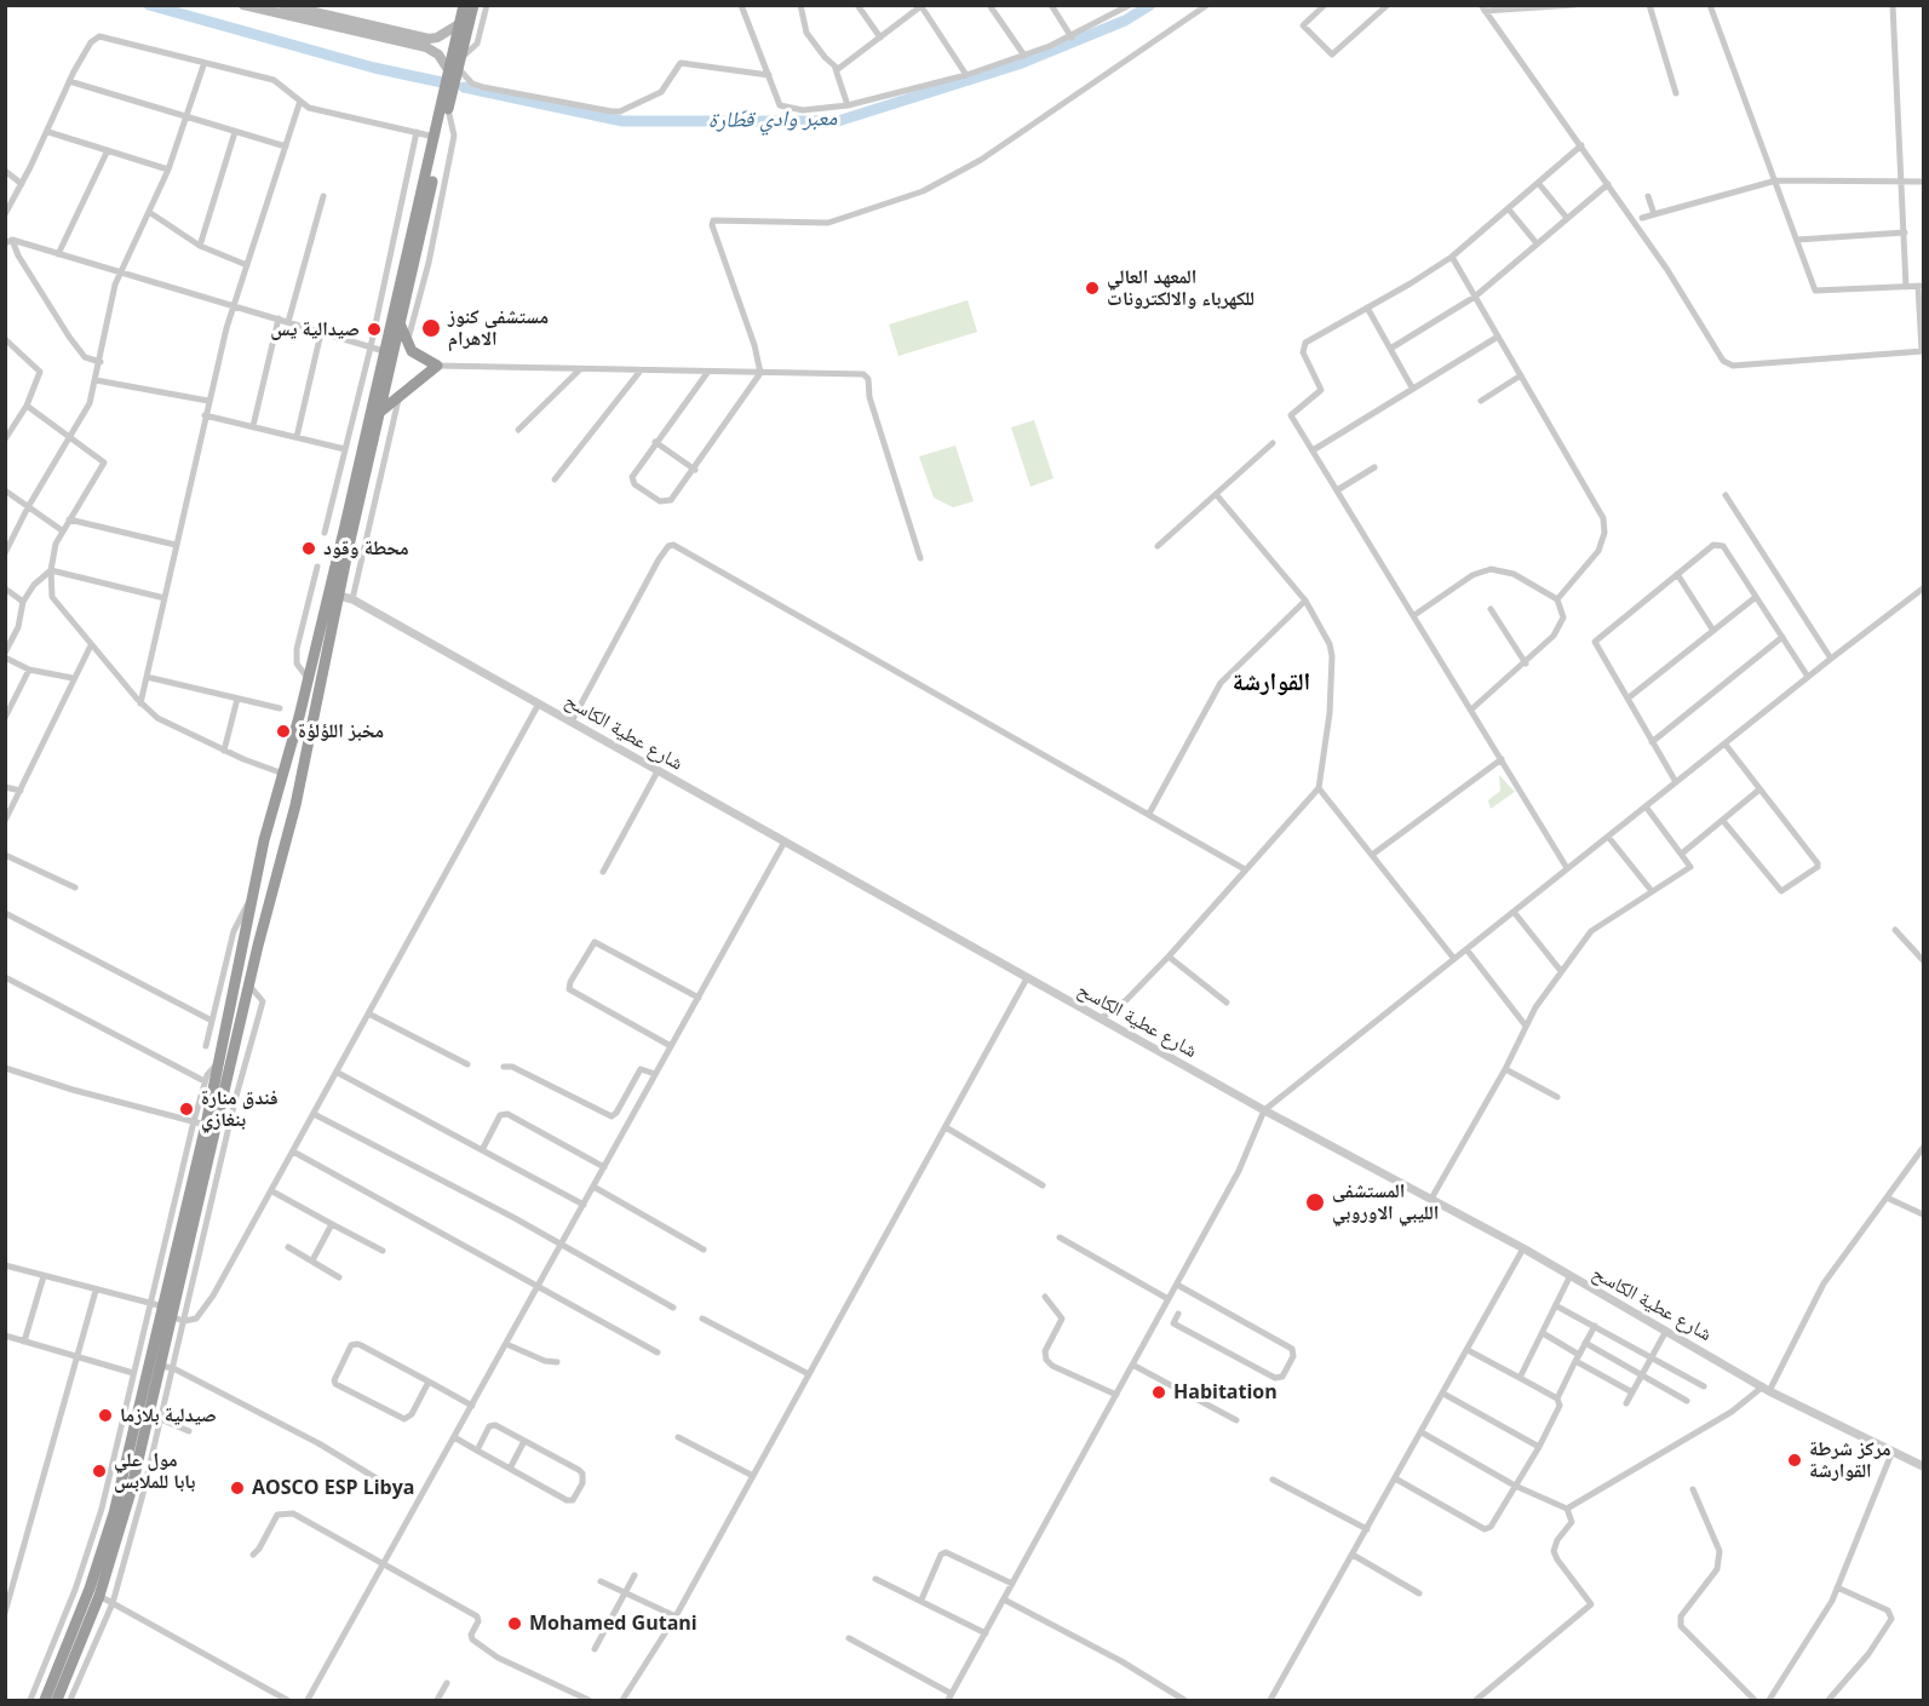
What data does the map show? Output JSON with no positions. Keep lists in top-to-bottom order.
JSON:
{
  "streets": {
    "street": ["شارع عطية الكاسح"]
  },
  "districts": ["القوارشة"],
  "water": ["معبر وادي قطّارة"],
  "places": [
    "المعهد العالي للكهرباء والالكترونات",
    "مستشفى كنوز الاهرام",
    "صيدالية يس",
    "محطة وقود",
    "مخبز اللؤلؤة",
    "فندق منارة بنغازي",
    "المستشفی الليبي الاوروبي",
    "Habitation",
    "صيدلية بلازما",
    "مركز شرطة القوارشة",
    "مول علي بابا للملابس",
    "AOSCO ESP Libya",
    "Mohamed Gutani"
  ]
}
